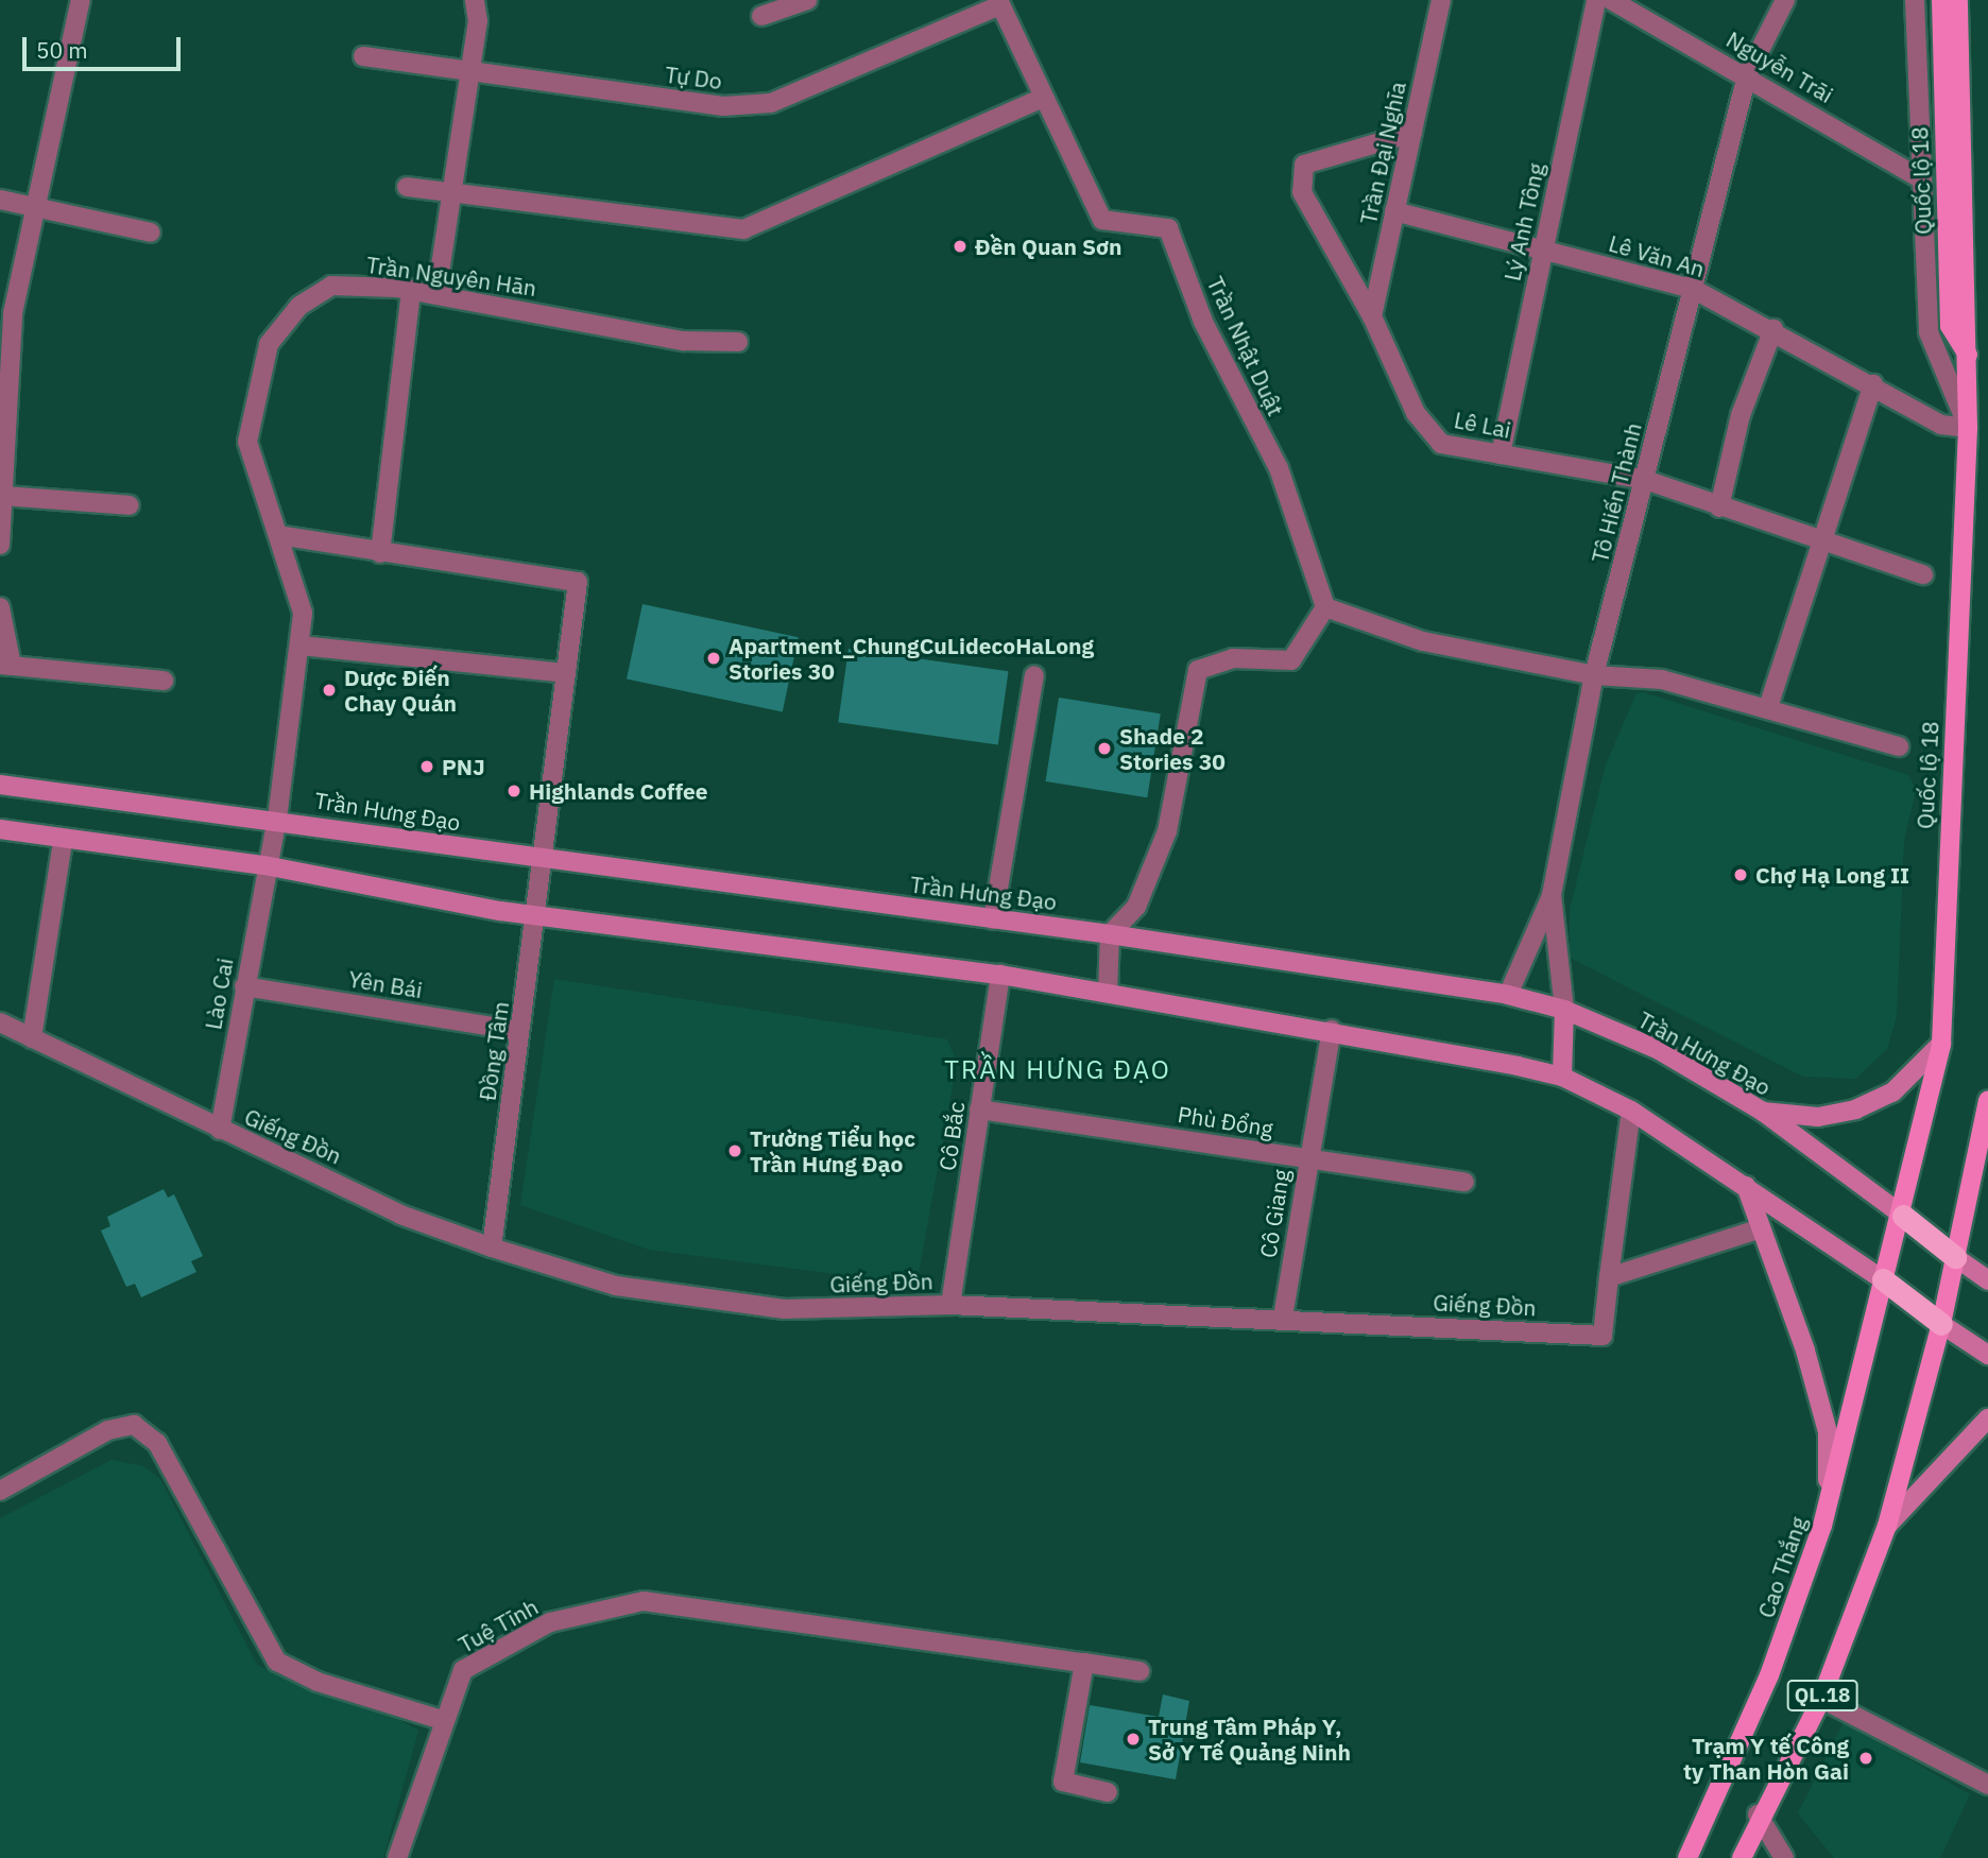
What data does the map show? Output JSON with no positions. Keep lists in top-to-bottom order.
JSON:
{
  "streets": {
    "main road": [
      "Quốc lộ 18",
      "Trần Hưng Đạo",
      "Cao Thắng",
      "QL.18"
    ],
    "street": [
      "Nguyễn Trãi",
      "Tự Do",
      "Trần Đại Nghĩa",
      "Lý Anh Tông",
      "Lê Văn An",
      "Trần Nguyên Hãn",
      "Trần Nhật Duật",
      "Lê Lai",
      "Tô Hiến Thành",
      "Yên Bái",
      "Lào Cai",
      "Đồng Tâm",
      "Phù Đổng",
      "Giếng Đồn",
      "Cô Bắc",
      "Cô Giang",
      "Tuệ Tĩnh"
    ]
  },
  "crossings": [
    ["Nguyễn Trãi", "Tô Hiến Thành"],
    ["Tự Do", "Trần Nhật Duật"],
    ["Trần Đại Nghĩa", "Lê Văn An"],
    ["Trần Đại Nghĩa", "Lê Lai"],
    ["Quốc lộ 18", "Lê Văn An"],
    ["Quốc lộ 18", "Trần Hưng Đạo"],
    ["Quốc lộ 18", "Cao Thắng"],
    ["Lý Anh Tông", "Lê Văn An"],
    ["Lý Anh Tông", "Lê Lai"],
    ["Lê Văn An", "Tô Hiến Thành"],
    ["Trần Nguyên Hãn", "Trần Hưng Đạo"],
    ["Trần Nguyên Hãn", "Lào Cai"],
    ["Lê Lai", "Tô Hiến Thành"],
    ["Tô Hiến Thành", "Trần Hưng Đạo"],
    ["Trần Hưng Đạo", "Đồng Tâm"],
    ["Yên Bái", "Lào Cai"],
    ["Yên Bái", "Đồng Tâm"],
    ["Lào Cai", "Giếng Đồn"],
    ["Đồng Tâm", "Giếng Đồn"],
    ["Phù Đổng", "Cô Bắc"],
    ["Phù Đổng", "Cô Giang"],
    ["Giếng Đồn", "Cô Bắc"],
    ["Giếng Đồn", "Cô Giang"]
  ],
  "districts": ["TRẦN HƯNG ĐẠO"],
  "places": [
    "Đền Quan Sơn",
    "Apartment_ChungCuLidecoHaLong Stories 30",
    "Dược Điến Chay Quán",
    "Shade 2 Stories 30",
    "PNJ",
    "Highlands Coffee",
    "Chợ Hạ Long II",
    "Trường Tiểu học Trần Hưng Đạo",
    "Trung Tâm Pháp Y, Sở Y Tế Quảng Ninh",
    "Trạm Y tế Công ty Than Hòn Gai"
  ],
  "scale_bar": "50 m"
}
